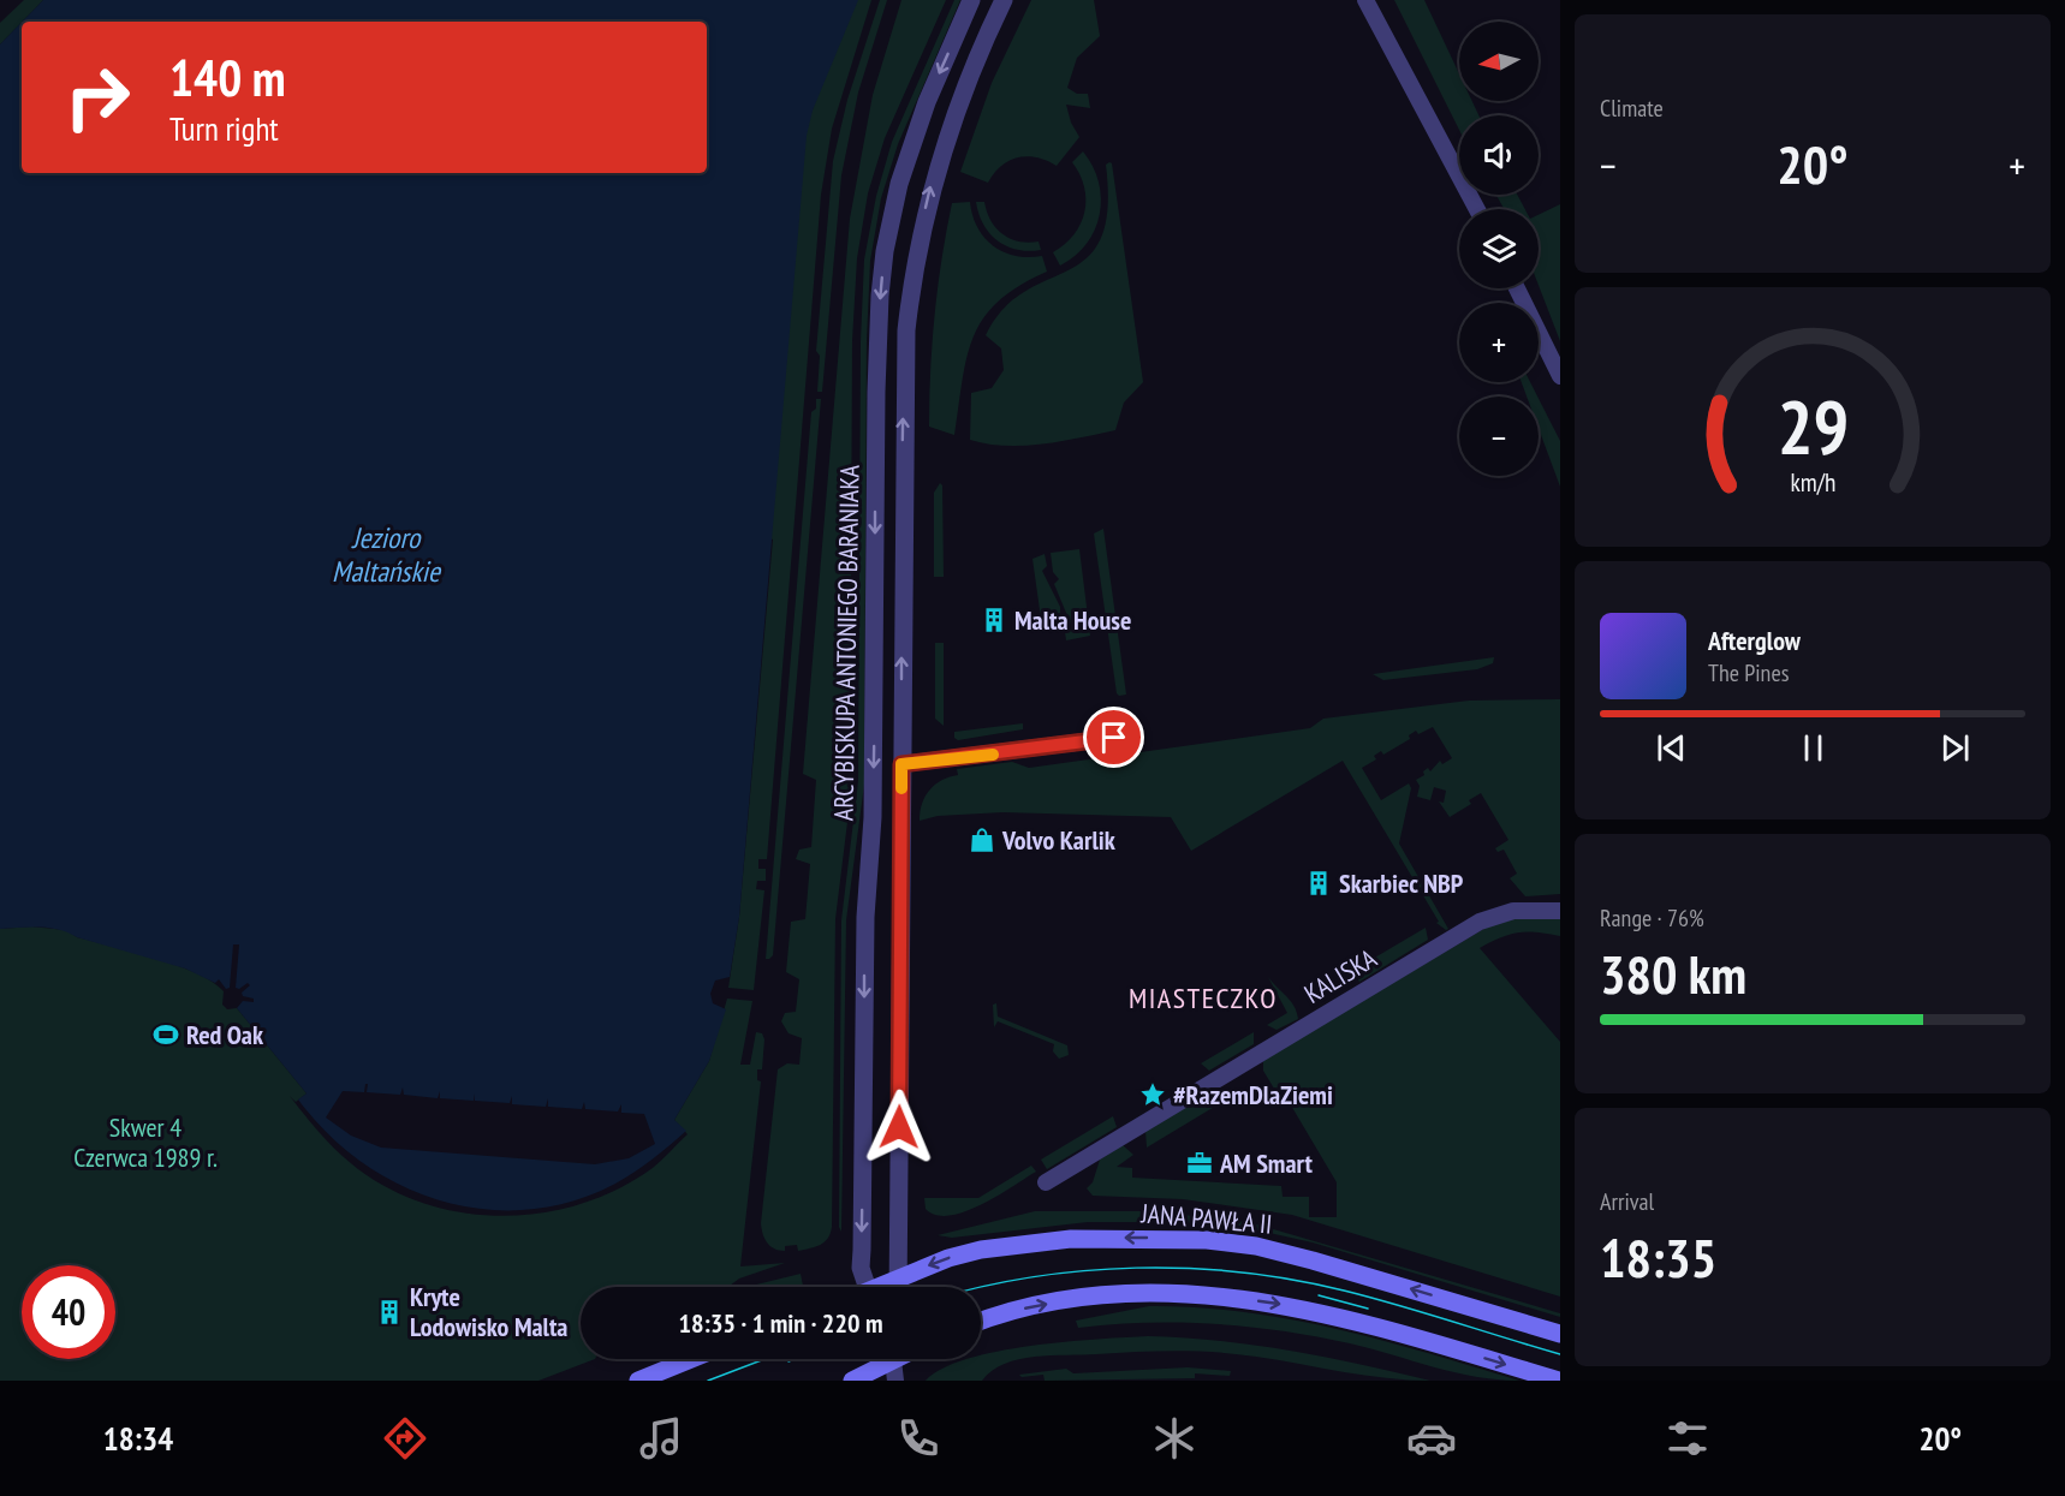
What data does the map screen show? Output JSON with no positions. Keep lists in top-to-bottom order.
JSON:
{
  "streets": {
    "main road": ["JANA PAWŁA II"],
    "street": ["ARCYBISKUPA ANTONIEGO BARANIAKA", "KALISKA"]
  },
  "crossings": [
    ["ARCYBISKUPA ANTONIEGO BARANIAKA", "JANA PAWŁA II"]
  ],
  "districts": ["MIASTECZKO"],
  "water": ["Jezioro Maltańskie"],
  "parks": ["Skwer 4 Czerwca 1989 r."],
  "places": {
    "building": ["Malta House", "Skarbiec NBP", "Kryte Lodowisko Malta"],
    "shop": ["Volvo Karlik"],
    "sports": ["Red Oak"],
    "place": ["#RazemDlaZiemi"],
    "office": ["AM Smart"]
  },
  "north": "left",
  "page": {
    "tile": [
      "Climate",
      ["Range · 76%", "380 km"],
      ["Arrival", "18:35"]
    ],
    "map_buttons": ["+", "−"],
    "turn": ["140 m", "Turn right"],
    "heat": ["−", "20°", "+"],
    "song": ["Afterglow", "The Pines"],
    "limit": "40",
    "trip": "18:35 · 1 min · 220 m",
    "tabs": ["18:34", "20°"],
    "gauge": ["29", "km/h"]
  }
}
